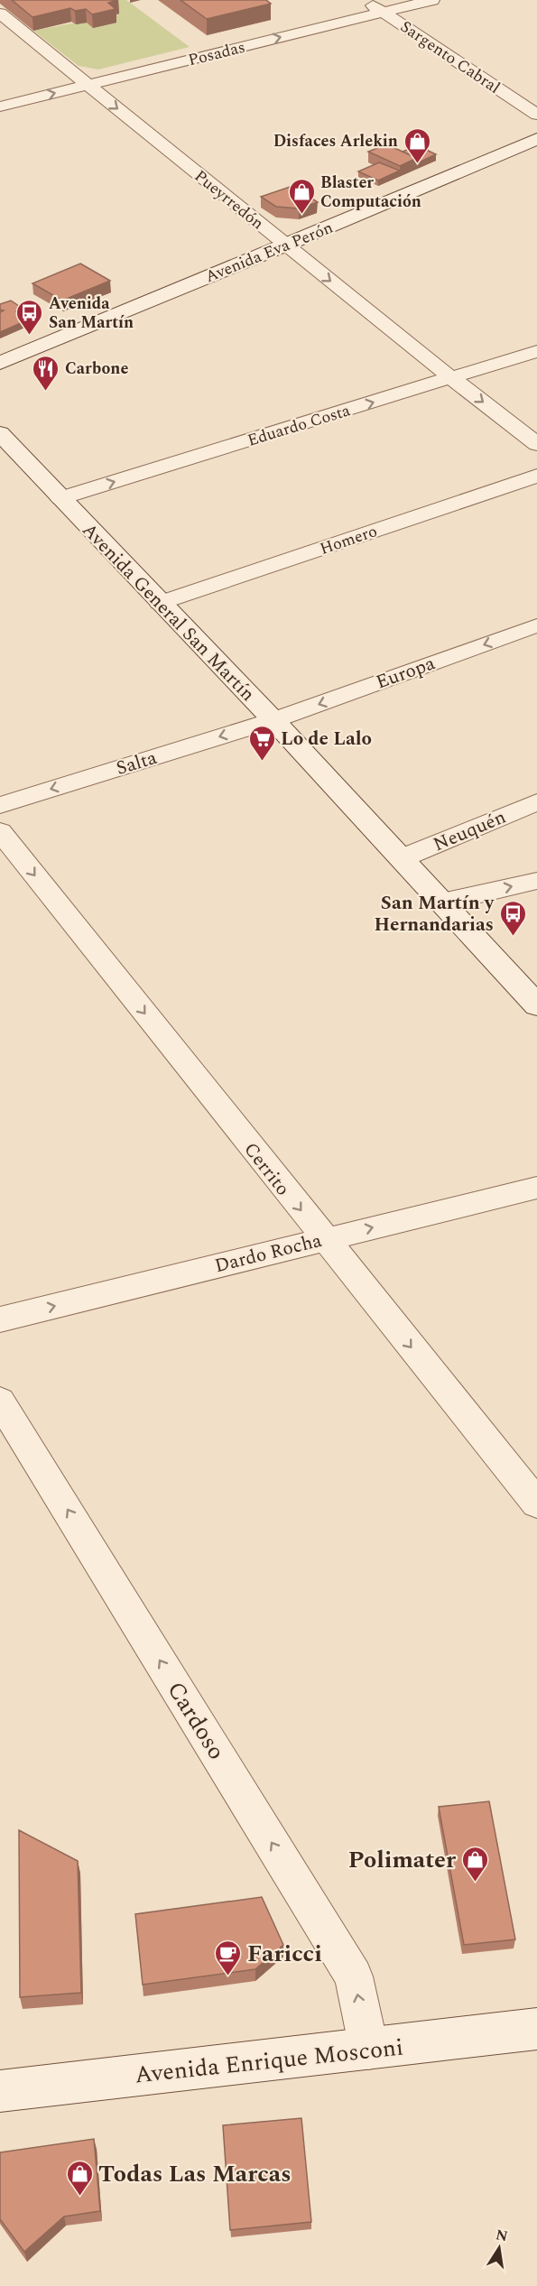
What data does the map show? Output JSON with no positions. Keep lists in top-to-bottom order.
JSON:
{
  "streets": {
    "main road": ["Avenida Eva Perón", "Avenida General San Martín", "Avenida Enrique Mosconi"],
    "street": [
      "Posadas",
      "Sargento Cabral",
      "Pueyrredón",
      "Eduardo Costa",
      "Homero",
      "Europa",
      "Salta",
      "Neuquén",
      "Cerrito",
      "Dardo Rocha",
      "Cardoso"
    ]
  },
  "crossings": [
    ["Posadas", "Sargento Cabral"],
    ["Posadas", "Pueyrredón"],
    ["Pueyrredón", "Avenida Eva Perón"],
    ["Pueyrredón", "Eduardo Costa"],
    ["Eduardo Costa", "Avenida General San Martín"],
    ["Homero", "Avenida General San Martín"],
    ["Avenida General San Martín", "Europa"],
    ["Avenida General San Martín", "Salta"],
    ["Avenida General San Martín", "Neuquén"],
    ["Europa", "Salta"],
    ["Cerrito", "Dardo Rocha"],
    ["Cardoso", "Avenida Enrique Mosconi"]
  ],
  "one_way": [
    "Posadas",
    "Pueyrredón",
    "Eduardo Costa",
    "Salta",
    "Cerrito",
    "Dardo Rocha",
    "Cardoso"
  ],
  "places": {
    "shop": [
      "Disfaces Arlekin",
      "Blaster Computación",
      "Polimater",
      "Todas Las Marcas"
    ],
    "bus stop": ["Avenida San Martín", "San Martín y Hernandarias"],
    "restaurant": ["Carbone"],
    "supermarket": ["Lo de Lalo"],
    "cafe": ["Faricci"]
  },
  "north": "top"
}
